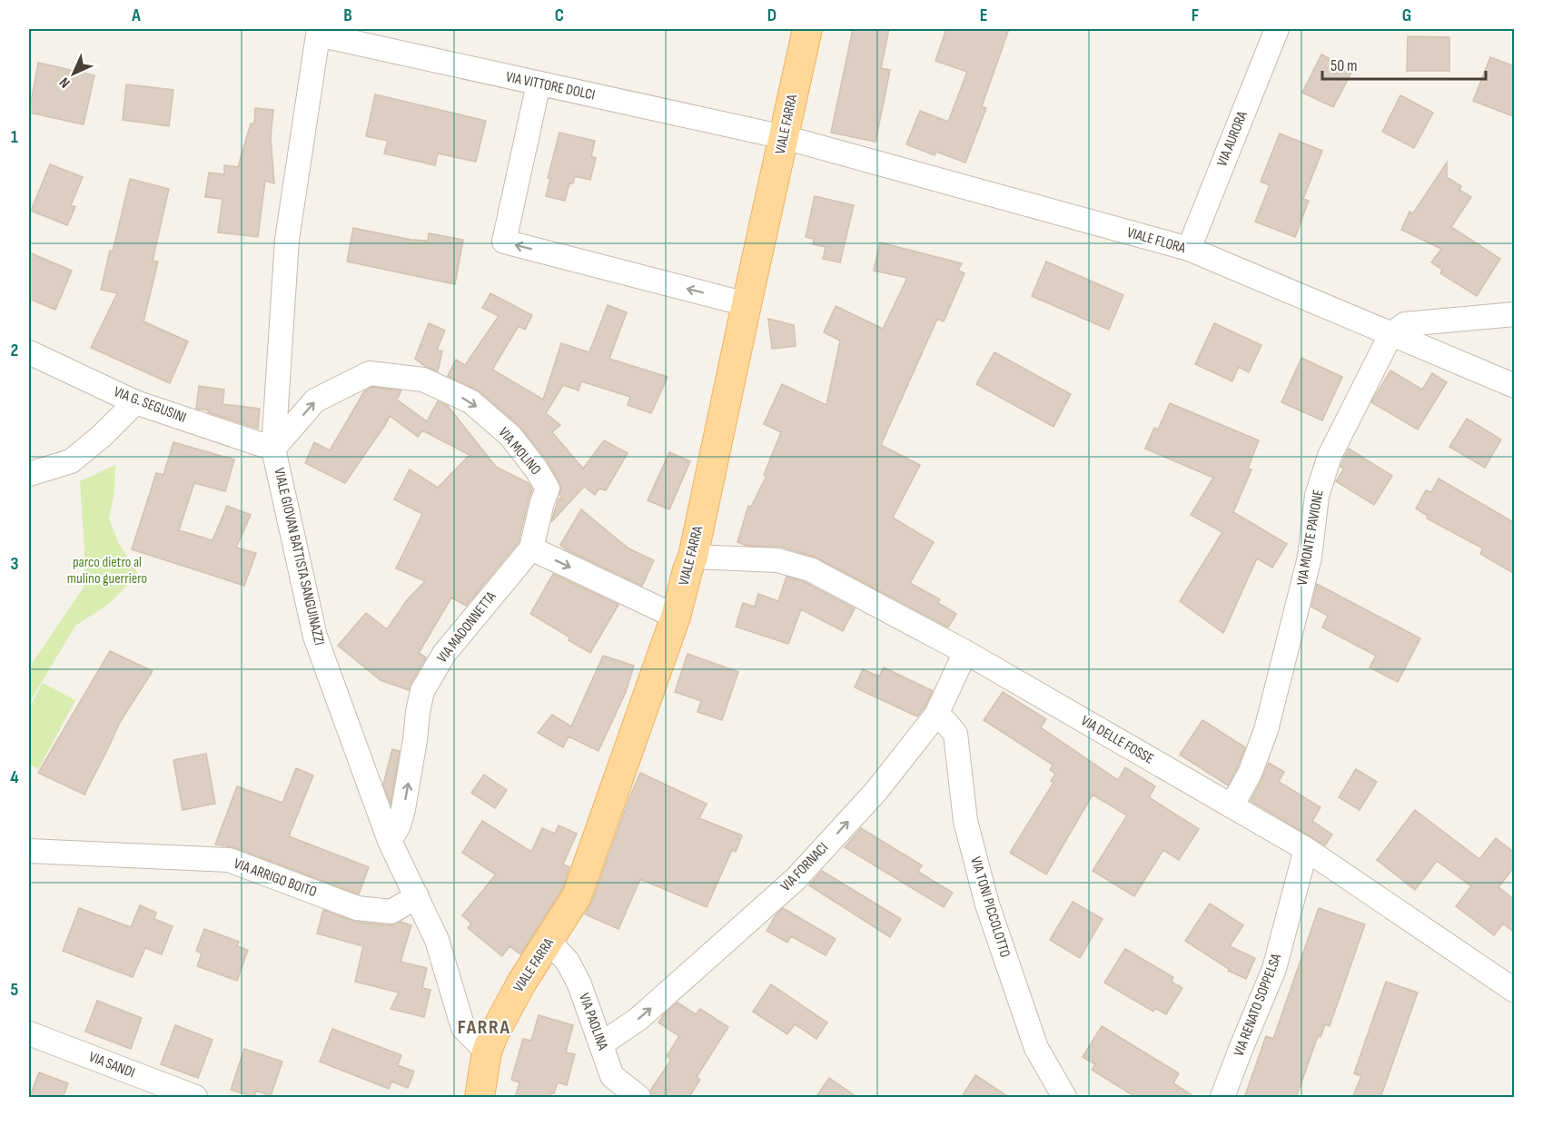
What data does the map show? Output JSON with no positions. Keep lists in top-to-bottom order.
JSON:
{
  "streets": {
    "main road": ["VIALE FARRA"],
    "street": [
      "VIA VITTORE DOLCI",
      "VIA AURORA",
      "VIALE FLORA",
      "VIA G. SEGUSINI",
      "VIA MOLINO",
      "VIA MONTE PAVIONE",
      "VIALE GIOVAN BATTISTA SANGUINAZZI",
      "VIA MADONNETTA",
      "VIA DELLE FOSSE",
      "VIA FORNACI",
      "VIA ARRIGO BOITO",
      "VIA TONI PICCOLOTTO",
      "VIA RENATO SOPPELSA",
      "VIA PAOLINA",
      "VIA SANDI"
    ]
  },
  "crossings": [
    ["VIA VITTORE DOLCI", "VIALE FARRA"],
    ["VIA VITTORE DOLCI", "VIALE FLORA"],
    ["VIA VITTORE DOLCI", "VIALE GIOVAN BATTISTA SANGUINAZZI"],
    ["VIALE FARRA", "VIALE FLORA"],
    ["VIALE FARRA", "VIALE GIOVAN BATTISTA SANGUINAZZI"],
    ["VIALE FARRA", "VIA DELLE FOSSE"],
    ["VIALE FARRA", "VIA PAOLINA"],
    ["VIA AURORA", "VIALE FLORA"],
    ["VIALE FLORA", "VIA MONTE PAVIONE"],
    ["VIA G. SEGUSINI", "VIA MOLINO"],
    ["VIA G. SEGUSINI", "VIALE GIOVAN BATTISTA SANGUINAZZI"],
    ["VIA MOLINO", "VIALE GIOVAN BATTISTA SANGUINAZZI"],
    ["VIA MOLINO", "VIA MADONNETTA"],
    ["VIA MONTE PAVIONE", "VIA DELLE FOSSE"],
    ["VIALE GIOVAN BATTISTA SANGUINAZZI", "VIA MADONNETTA"],
    ["VIALE GIOVAN BATTISTA SANGUINAZZI", "VIA ARRIGO BOITO"],
    ["VIA DELLE FOSSE", "VIA FORNACI"],
    ["VIA DELLE FOSSE", "VIA RENATO SOPPELSA"],
    ["VIA FORNACI", "VIA TONI PICCOLOTTO"],
    ["VIA FORNACI", "VIA PAOLINA"]
  ],
  "one_way": ["VIA MADONNETTA", "VIA FORNACI"],
  "districts": ["FARRA"],
  "parks": ["parco dietro al mulino guerriero"],
  "scale_bar": "50 m",
  "north": "bottom left",
  "grid": {
    "columns": [
      "A",
      "B",
      "C",
      "D",
      "E",
      "F",
      "G"
    ],
    "rows": [
      "1",
      "2",
      "3",
      "4",
      "5"
    ]
  }
}
